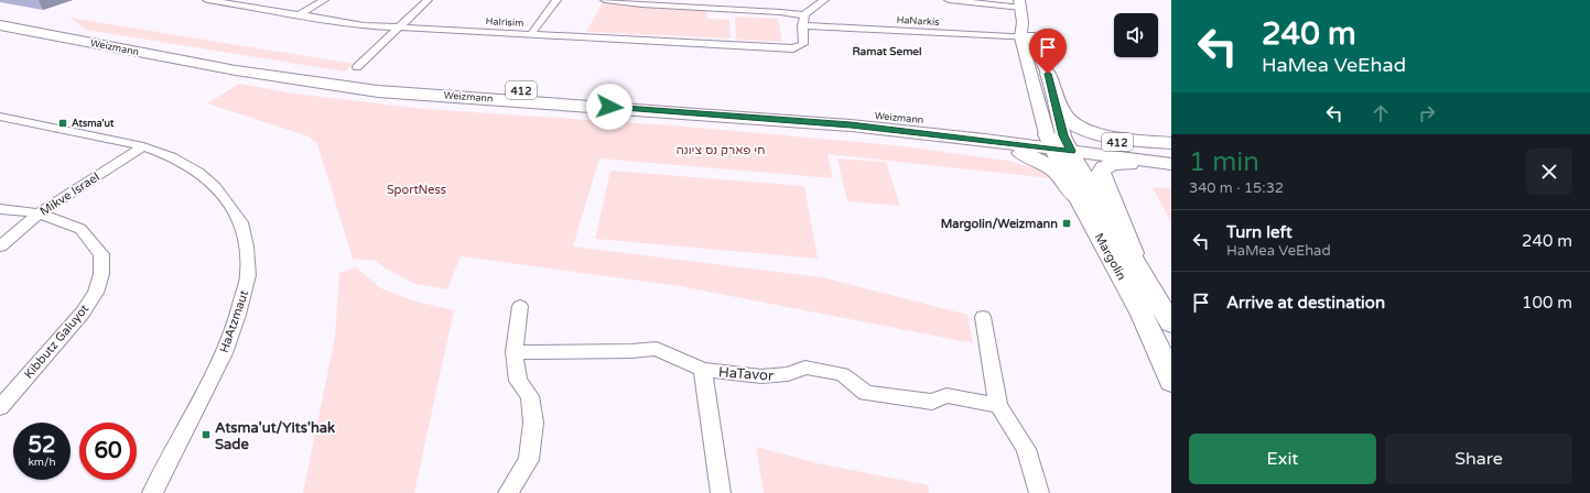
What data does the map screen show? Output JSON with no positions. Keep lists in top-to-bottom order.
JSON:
{
  "streets": {
    "main road": ["Weizmann", "412", "Margolin"],
    "street": [
      "HaNarkis",
      "HaIrisim",
      "Mikve Israel",
      "HaAtzmaut",
      "Kibbutz Galuyot",
      "HaTavor"
    ]
  },
  "crossings": [
    ["HaNarkis", "HaIrisim"],
    ["Weizmann", "412"],
    ["Weizmann", "Margolin"],
    ["412", "Margolin"],
    ["Mikve Israel", "HaAtzmaut"],
    ["Mikve Israel", "Kibbutz Galuyot"]
  ],
  "districts": ["Ramat Semel"],
  "parks": ["חי פארק נס ציונה", "SportNess"],
  "places": {
    "transit": ["Atsma'ut", "Margolin/Weizmann", "Atsma'ut/Yits'hak Sade"]
  },
  "page": {
    "turn": ["240 m", "HaMea VeEhad"],
    "heading": ["1 min", "340 m · 15:32"],
    "list": [
      {
        "name": "Turn left",
        "note": "HaMea VeEhad",
        "value": "240 m"
      },
      {
        "name": "Arrive at destination",
        "value": "100 m"
      }
    ],
    "speed": "52 km/h",
    "limit": "60",
    "buttons": ["Exit", "Share"]
  }
}
